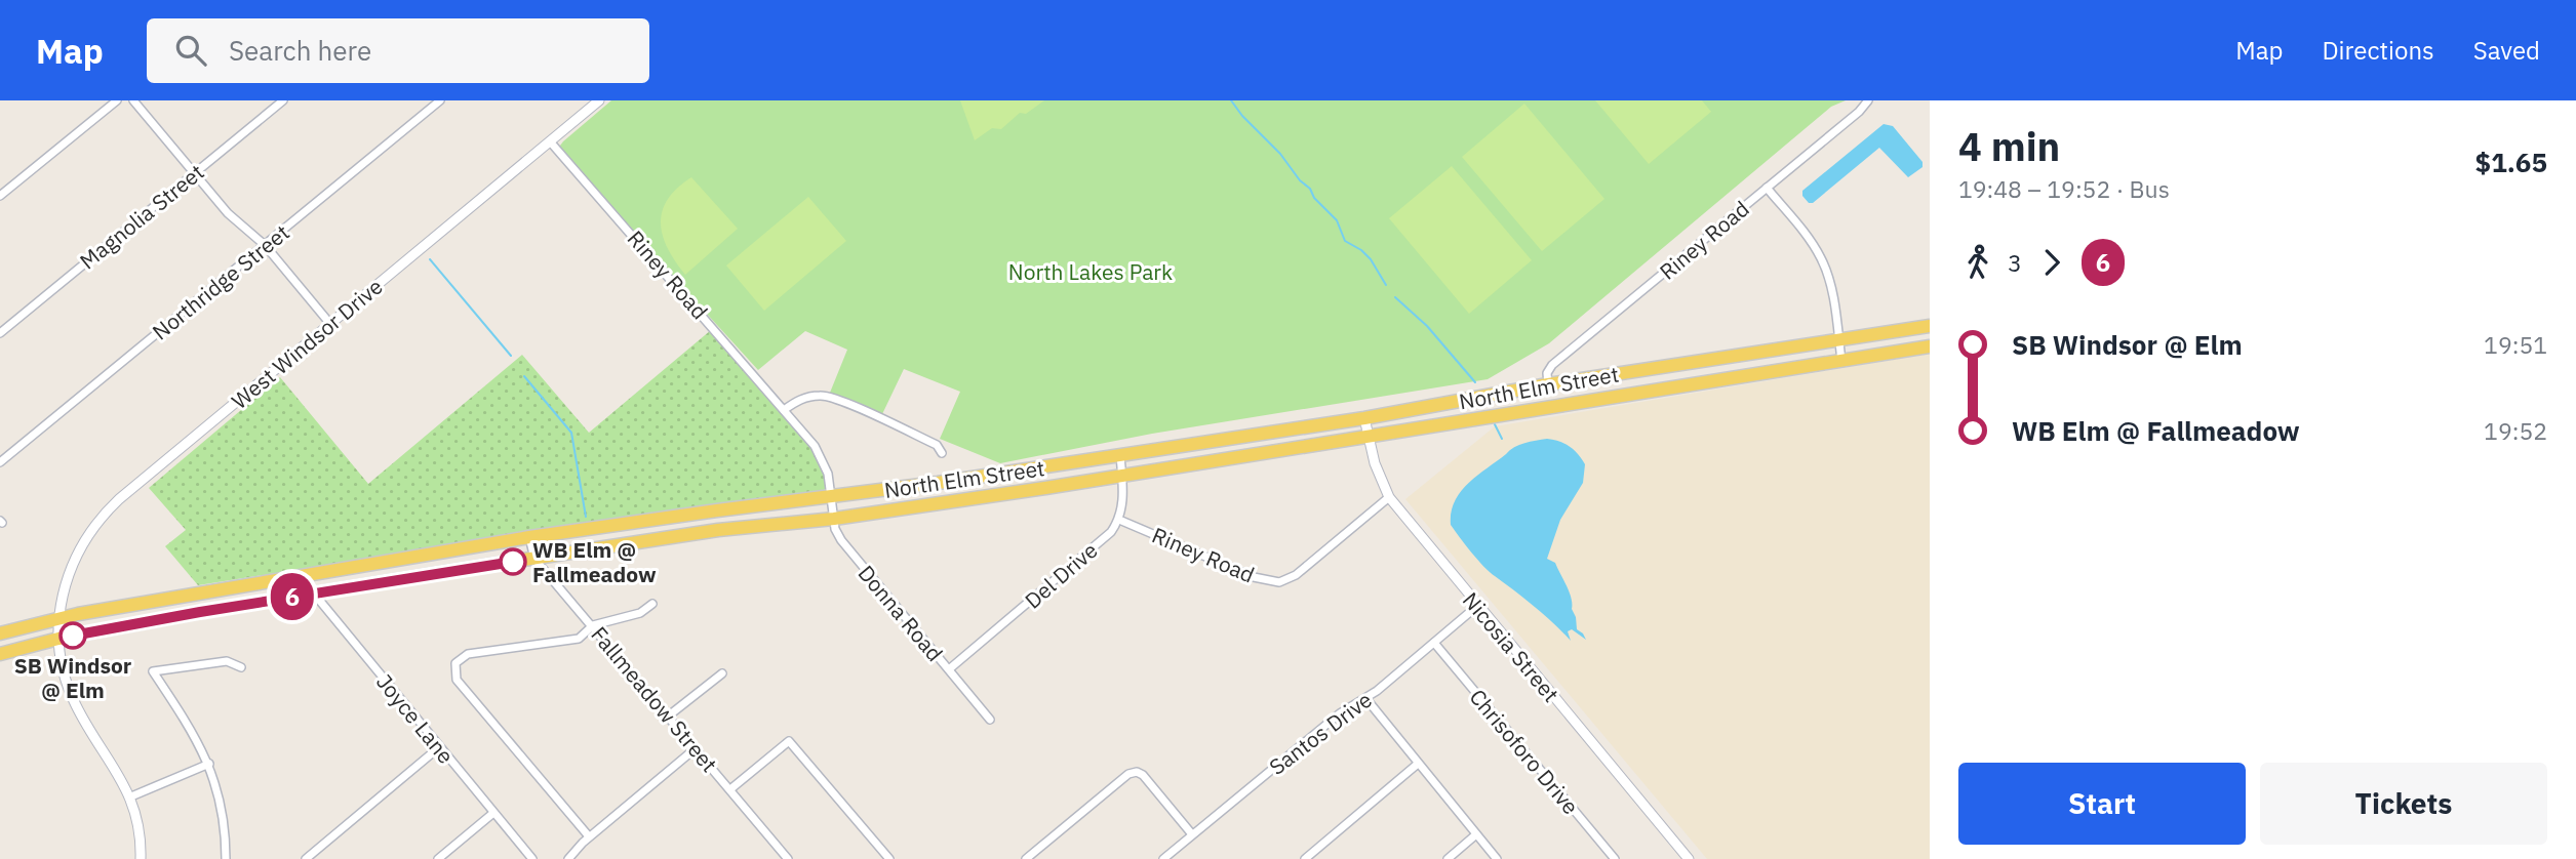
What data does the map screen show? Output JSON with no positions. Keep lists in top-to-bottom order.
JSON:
{
  "streets": {
    "main road": ["North Elm Street"],
    "street": [
      "Magnolia Street",
      "Riney Road",
      "Northridge Street",
      "West Windsor Drive",
      "Del Drive",
      "Donna Road",
      "Nicosia Street",
      "Fallmeadow Street",
      "Joyce Lane",
      "Santos Drive",
      "Chrisoforo Drive"
    ]
  },
  "crossings": [
    ["Riney Road", "West Windsor Drive"],
    ["Riney Road", "North Elm Street"],
    ["Riney Road", "Del Drive"],
    ["Riney Road", "Donna Road"],
    ["Riney Road", "Nicosia Street"],
    ["West Windsor Drive", "North Elm Street"],
    ["North Elm Street", "Donna Road"],
    ["North Elm Street", "Nicosia Street"],
    ["North Elm Street", "Fallmeadow Street"],
    ["North Elm Street", "Joyce Lane"],
    ["Del Drive", "Donna Road"],
    ["Nicosia Street", "Santos Drive"],
    ["Santos Drive", "Chrisoforo Drive"]
  ],
  "parks": ["North Lakes Park"],
  "places": ["WB Elm @ Fallmeadow", "SB Windsor @ Elm"],
  "lines": ["bus line 6"],
  "page": {
    "header": "Map",
    "search": "Search here",
    "nav": ["Map", "Directions", "Saved"],
    "on_map": "6",
    "heading": ["4 min", "19:48 – 19:52 · Bus", "$1.65"],
    "legs": ["3", "6"],
    "list": [
      {
        "name": "SB Windsor @ Elm",
        "value": "19:51"
      },
      {
        "name": "WB Elm @ Fallmeadow",
        "value": "19:52"
      }
    ],
    "buttons": ["Start", "Tickets"]
  }
}
